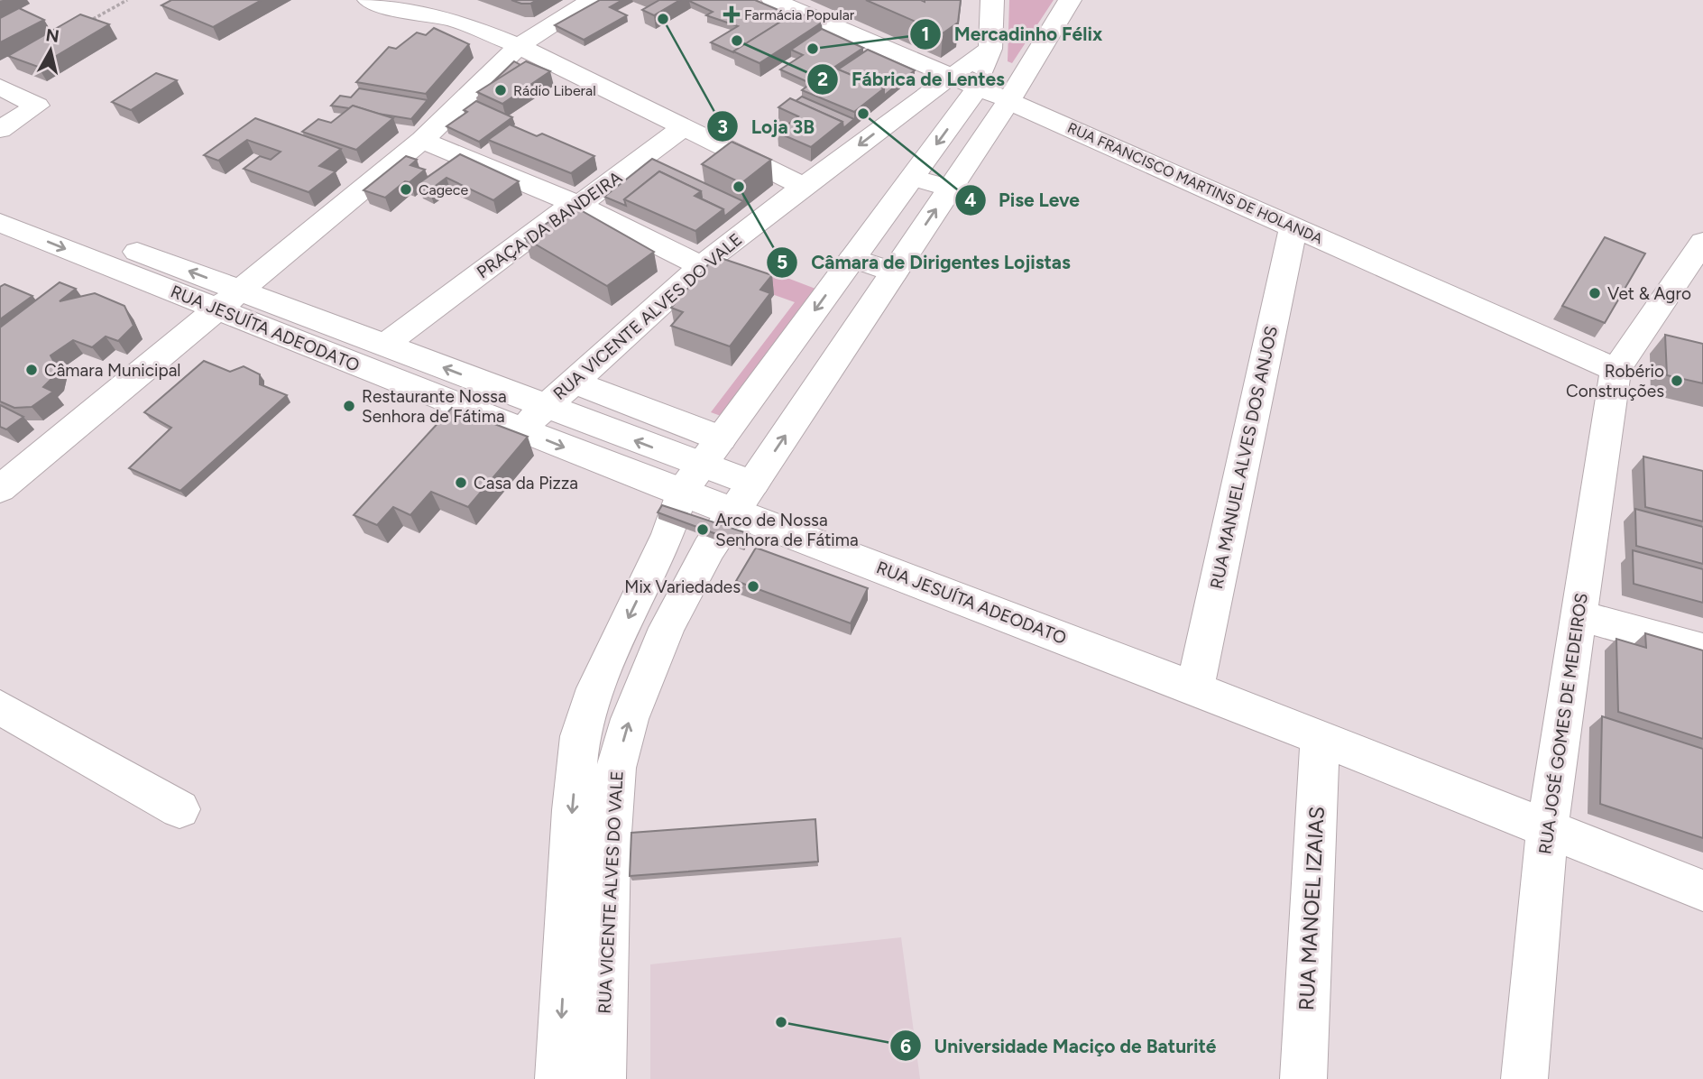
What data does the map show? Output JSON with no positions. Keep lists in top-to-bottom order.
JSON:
{
  "streets": {
    "street": [
      "RUA FRANCISCO MARTINS DE HOLANDA",
      "PRAÇA DA BANDEIRA",
      "RUA VICENTE ALVES DO VALE",
      "RUA JESUÍTA ADEODATO",
      "RUA MANUEL ALVES DOS ANJOS",
      "RUA JOSÉ GOMES DE MEDEIROS",
      "RUA MANOEL IZAIAS"
    ]
  },
  "crossings": [
    ["RUA FRANCISCO MARTINS DE HOLANDA", "RUA VICENTE ALVES DO VALE"],
    ["RUA FRANCISCO MARTINS DE HOLANDA", "RUA MANUEL ALVES DOS ANJOS"],
    ["RUA FRANCISCO MARTINS DE HOLANDA", "RUA JOSÉ GOMES DE MEDEIROS"],
    ["PRAÇA DA BANDEIRA", "RUA JESUÍTA ADEODATO"],
    ["RUA VICENTE ALVES DO VALE", "RUA JESUÍTA ADEODATO"],
    ["RUA JESUÍTA ADEODATO", "RUA MANUEL ALVES DOS ANJOS"],
    ["RUA JESUÍTA ADEODATO", "RUA JOSÉ GOMES DE MEDEIROS"],
    ["RUA JESUÍTA ADEODATO", "RUA MANOEL IZAIAS"]
  ],
  "places": {
    "health": ["Farmácia Popular"],
    "other": [
      "Loja 3B",
      "Fábrica de Lentes",
      "Mercadinho Félix",
      "Rádio Liberal",
      "Pise Leve",
      "Câmara de Dirigentes Lojistas",
      "Cagece",
      "Vet & Agro",
      "Câmara Municipal",
      "Robério Construções",
      "Restaurante Nossa Senhora de Fátima",
      "Casa da Pizza",
      "Arco de Nossa Senhora de Fátima",
      "Mix Variedades",
      "Universidade Maciço de Baturité"
    ]
  },
  "north": "top"
}
